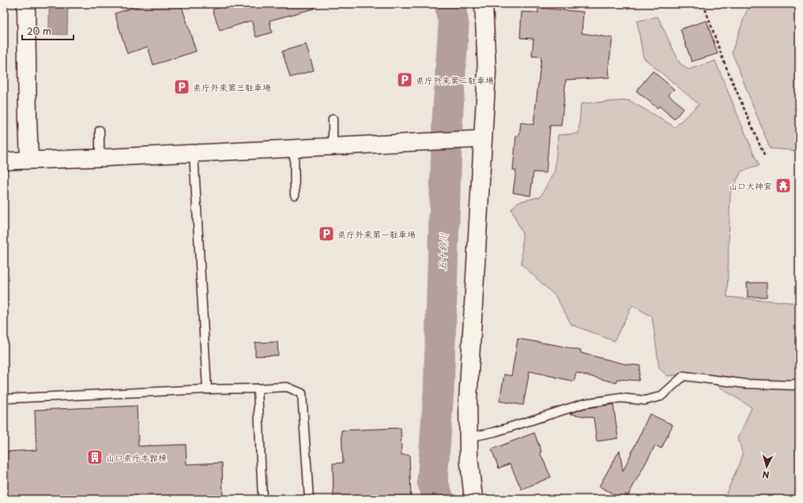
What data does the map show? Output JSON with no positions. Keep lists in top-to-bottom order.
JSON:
{
  "water": ["五十鈴川"],
  "places": {
    "parking": ["県庁外来第二駐車場", "県庁外来第三駐車場", "県庁外来第一駐車場"],
    "temple": ["山口大神宮"],
    "building": ["山口県庁本館棟"]
  },
  "scale_bar": "20 m",
  "north": "bottom"
}
